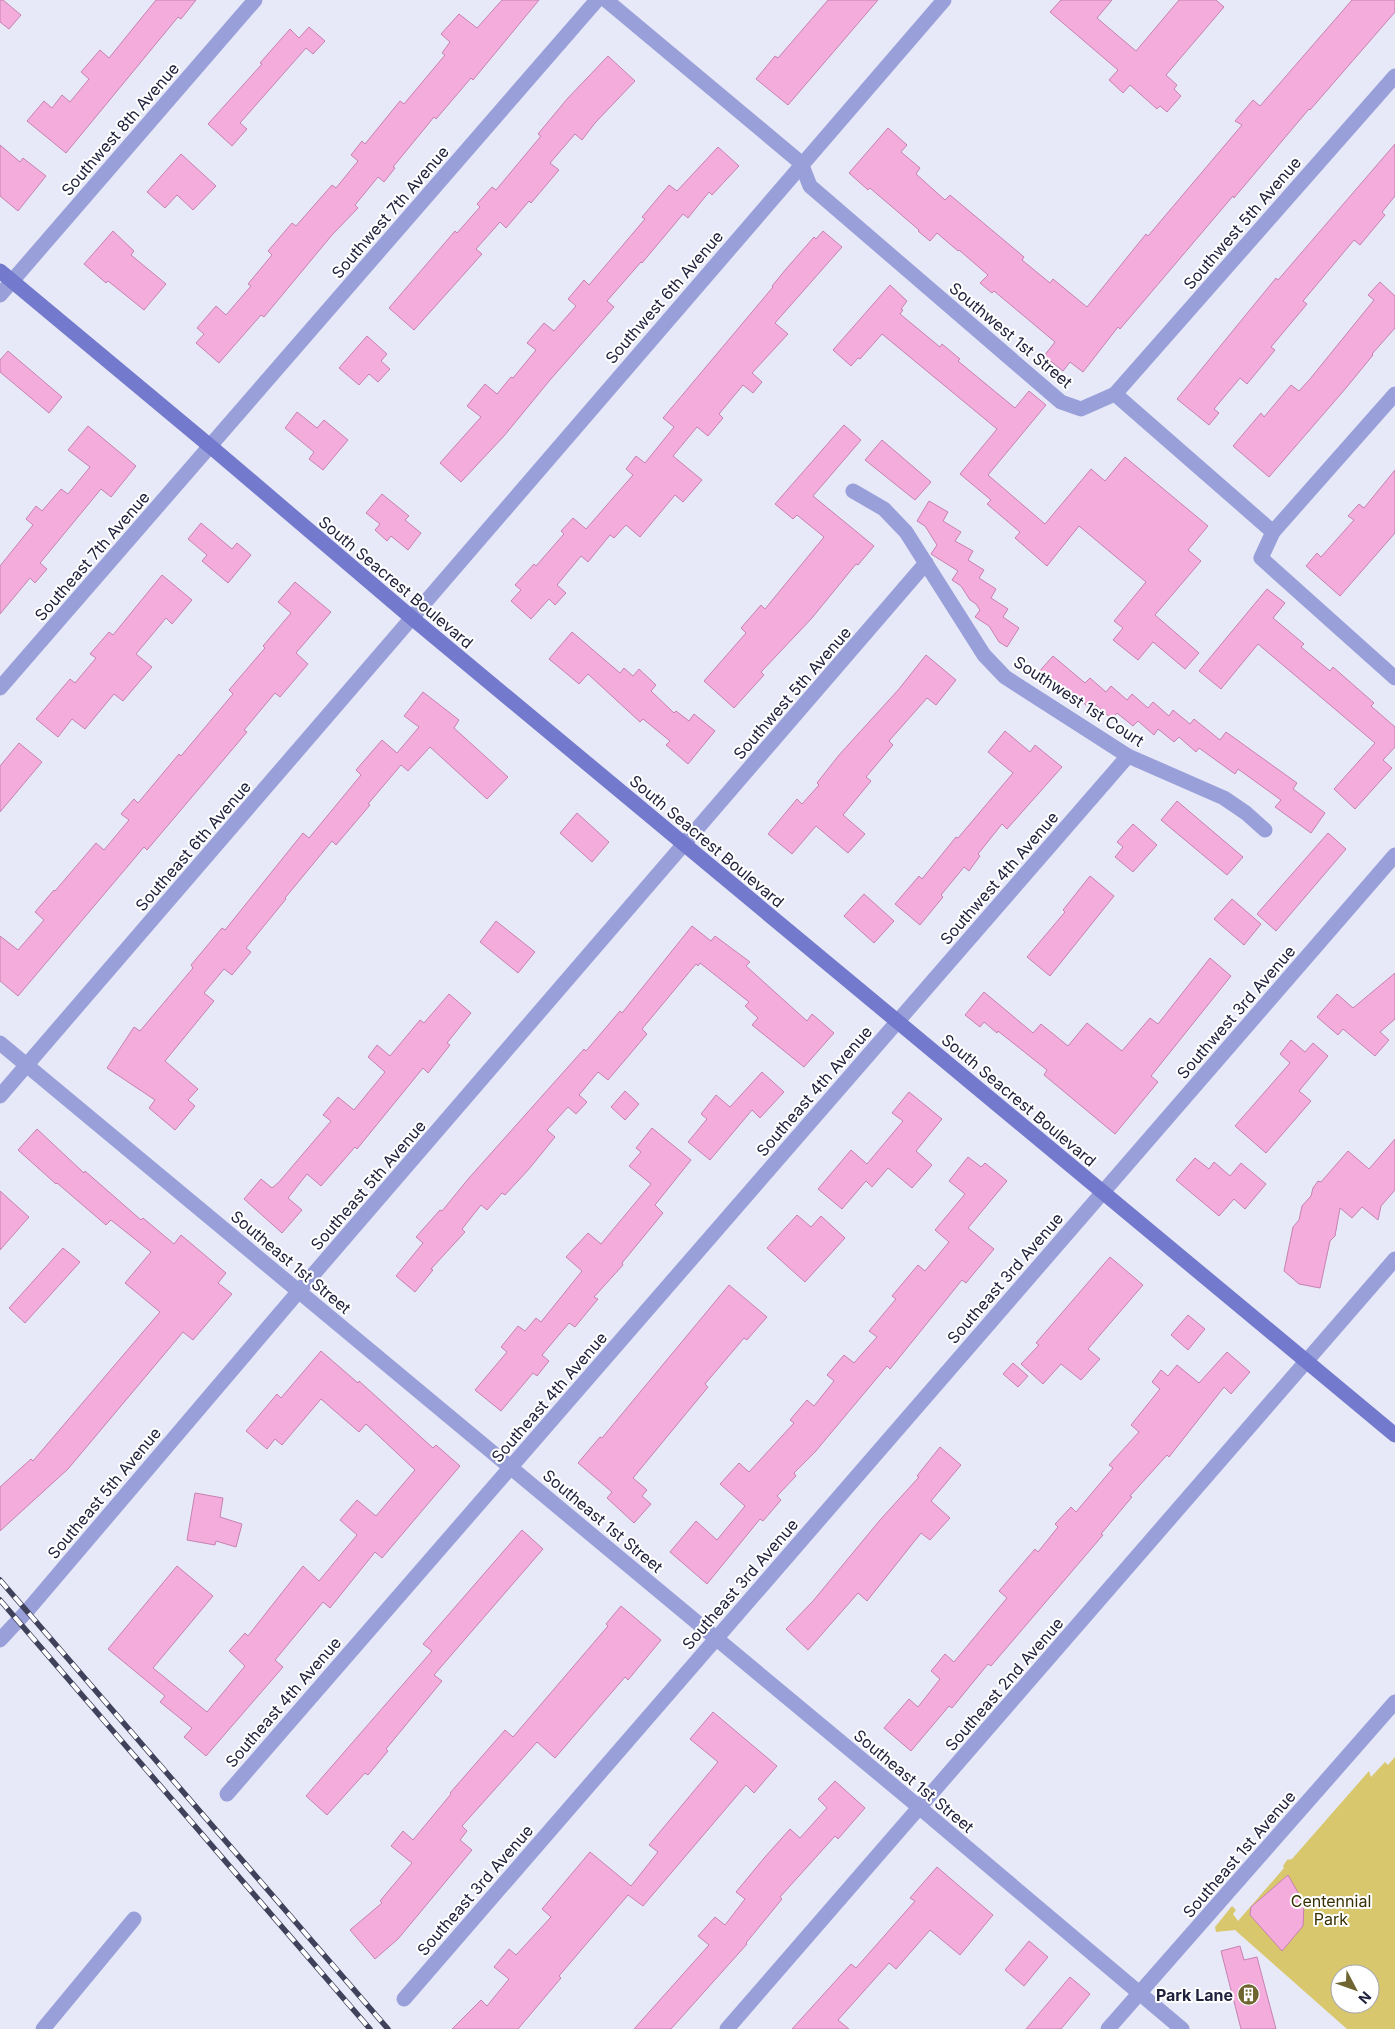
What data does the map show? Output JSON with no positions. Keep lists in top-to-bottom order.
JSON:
{
  "streets": {
    "street": [
      "Southwest 8th Avenue",
      "Southwest 7th Avenue",
      "Southwest 5th Avenue",
      "Southwest 6th Avenue",
      "Southwest 1st Street",
      "Southeast 7th Avenue",
      "South Seacrest Boulevard",
      "Southwest 1st Court",
      "Southeast 6th Avenue",
      "Southwest 4th Avenue",
      "Southwest 3rd Avenue",
      "Southeast 4th Avenue",
      "Southeast 5th Avenue",
      "Southeast 1st Street",
      "Southeast 3rd Avenue",
      "Southeast 2nd Avenue",
      "Southeast 1st Avenue"
    ]
  },
  "crossings": [
    ["Southwest 8th Avenue", "South Seacrest Boulevard"],
    ["Southwest 7th Avenue", "Southeast 7th Avenue"],
    ["Southwest 7th Avenue", "South Seacrest Boulevard"],
    ["Southwest 5th Avenue", "Southwest 1st Street"],
    ["Southwest 5th Avenue", "South Seacrest Boulevard"],
    ["Southwest 5th Avenue", "Southwest 1st Court"],
    ["Southwest 5th Avenue", "Southeast 5th Avenue"],
    ["Southwest 6th Avenue", "Southwest 1st Street"],
    ["Southwest 6th Avenue", "South Seacrest Boulevard"],
    ["Southwest 6th Avenue", "Southeast 6th Avenue"],
    ["Southeast 7th Avenue", "South Seacrest Boulevard"],
    ["South Seacrest Boulevard", "Southeast 6th Avenue"],
    ["South Seacrest Boulevard", "Southwest 4th Avenue"],
    ["South Seacrest Boulevard", "Southwest 3rd Avenue"],
    ["South Seacrest Boulevard", "Southeast 4th Avenue"],
    ["South Seacrest Boulevard", "Southeast 5th Avenue"],
    ["South Seacrest Boulevard", "Southeast 3rd Avenue"],
    ["South Seacrest Boulevard", "Southeast 2nd Avenue"],
    ["Southwest 1st Court", "Southwest 4th Avenue"],
    ["Southeast 6th Avenue", "Southeast 1st Street"],
    ["Southwest 4th Avenue", "Southeast 4th Avenue"],
    ["Southwest 3rd Avenue", "Southeast 3rd Avenue"],
    ["Southeast 4th Avenue", "Southeast 1st Street"],
    ["Southeast 5th Avenue", "Southeast 1st Street"],
    ["Southeast 1st Street", "Southeast 3rd Avenue"],
    ["Southeast 1st Street", "Southeast 2nd Avenue"],
    ["Southeast 1st Street", "Southeast 1st Avenue"]
  ],
  "parks": ["Centennial Park"],
  "places": {
    "building": ["Park Lane"]
  },
  "north": "bottom right"
}
